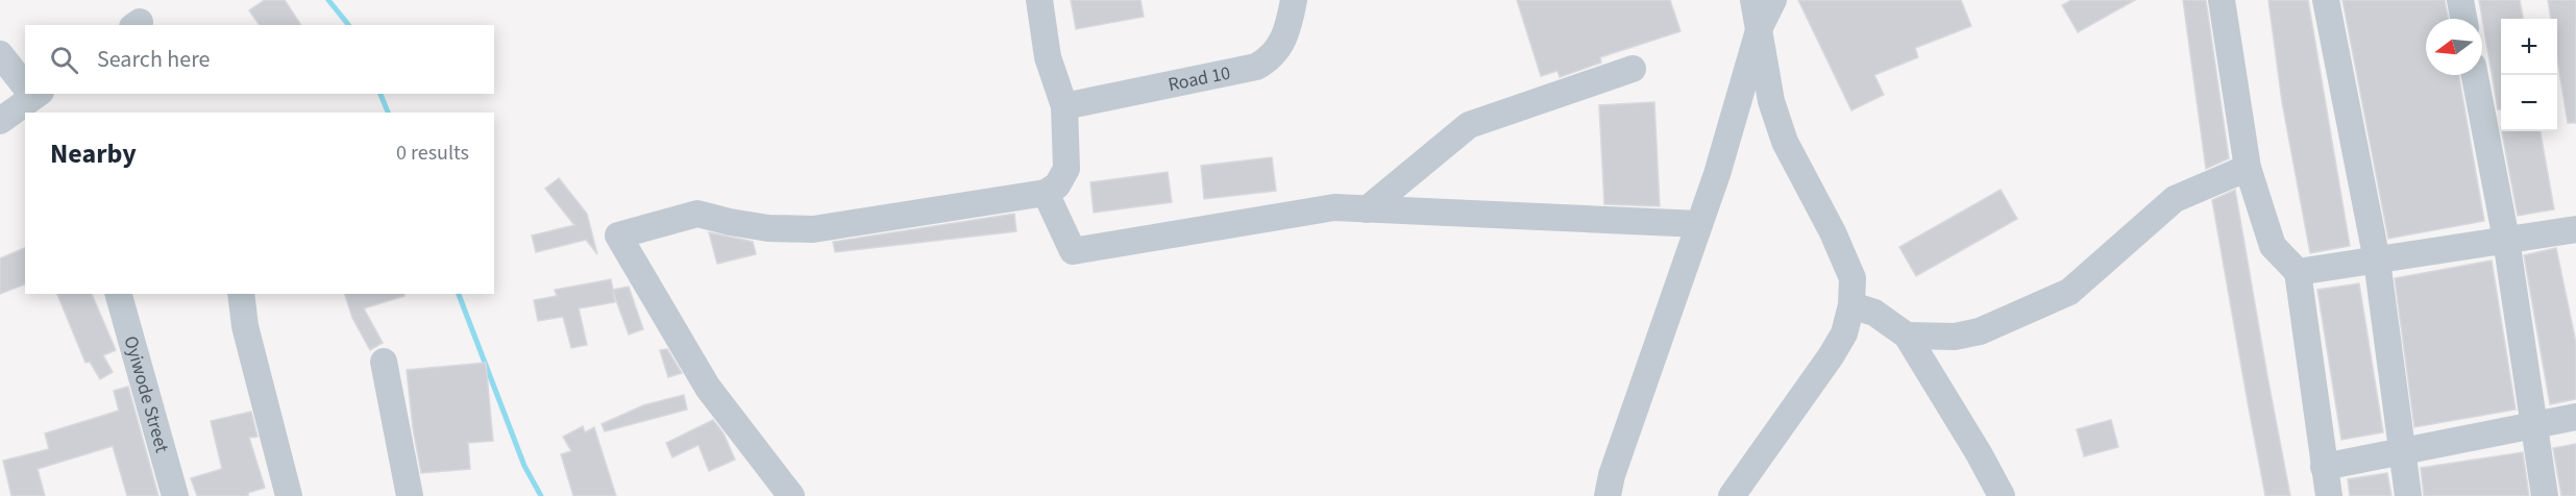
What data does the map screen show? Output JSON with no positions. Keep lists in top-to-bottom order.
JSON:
{
  "streets": {
    "street": ["Road 10", "Oyiwode Street"]
  },
  "north": "left",
  "page": {
    "map_buttons": ["+", "−"],
    "search": "Search here",
    "heading": ["Nearby", "0 results"]
  }
}
